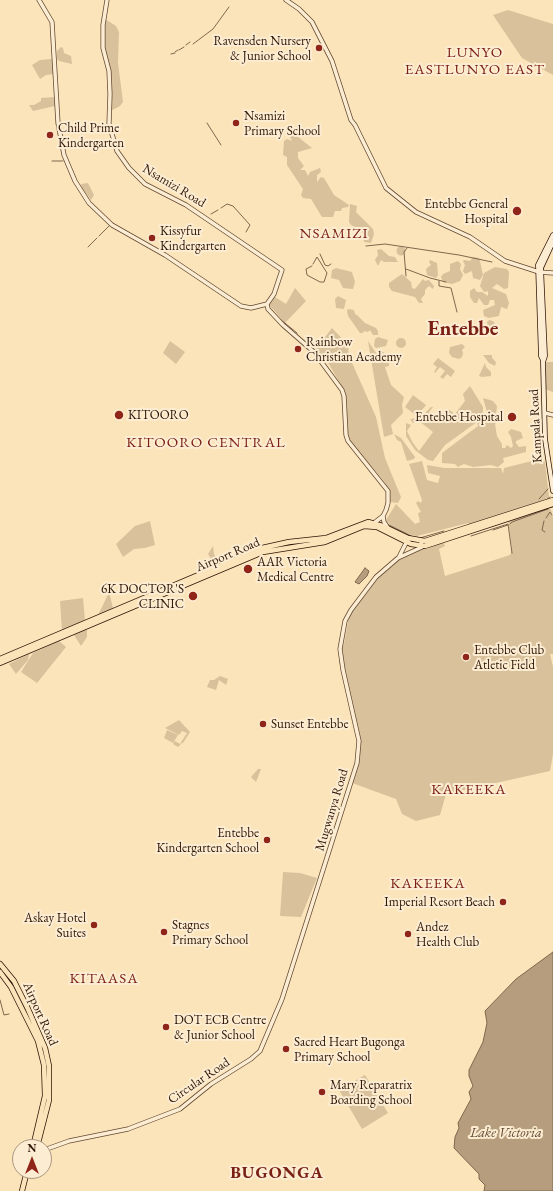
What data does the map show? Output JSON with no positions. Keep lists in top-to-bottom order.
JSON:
{
  "streets": {
    "highway": ["Airport Road"],
    "main road": ["Kampala Road"],
    "street": ["Nsamizi Road", "Mugwanya Road", "Circular Road"]
  },
  "crossings": [
    ["Mugwanya Road", "Circular Road"]
  ],
  "districts": [
    "LUNYO EASTLUNYO EAST",
    "NSAMIZI",
    "Entebbe",
    "KITOORO CENTRAL",
    "KAKEEKA",
    "KAKEEKA",
    "KITAASA",
    "BUGONGA"
  ],
  "water": ["Lake Victoria"],
  "places": [
    "Ravensden Nursery & Junior School",
    "Nsamizi Primary School",
    "Child Prime Kindergarten",
    "Entebbe General Hospital",
    "Kissyfur Kindergarten",
    "Rainbow Christian Academy",
    "KITOORO",
    "Entebbe Hospital",
    "AAR Victoria Medical Centre",
    "6K DOCTOR'S CLINIC",
    "Entebbe Club Atletic Field",
    "Sunset Entebbe",
    "Entebbe Kindergarten School",
    "Imperial Resort Beach",
    "Askay Hotel Suites",
    "Stagnes Primary School",
    "Andez Health Club",
    "DOT ECB Centre & Junior School",
    "Sacred Heart Bugonga Primary School",
    "Mary Reparatrix Boarding School"
  ],
  "north": "top"
}
